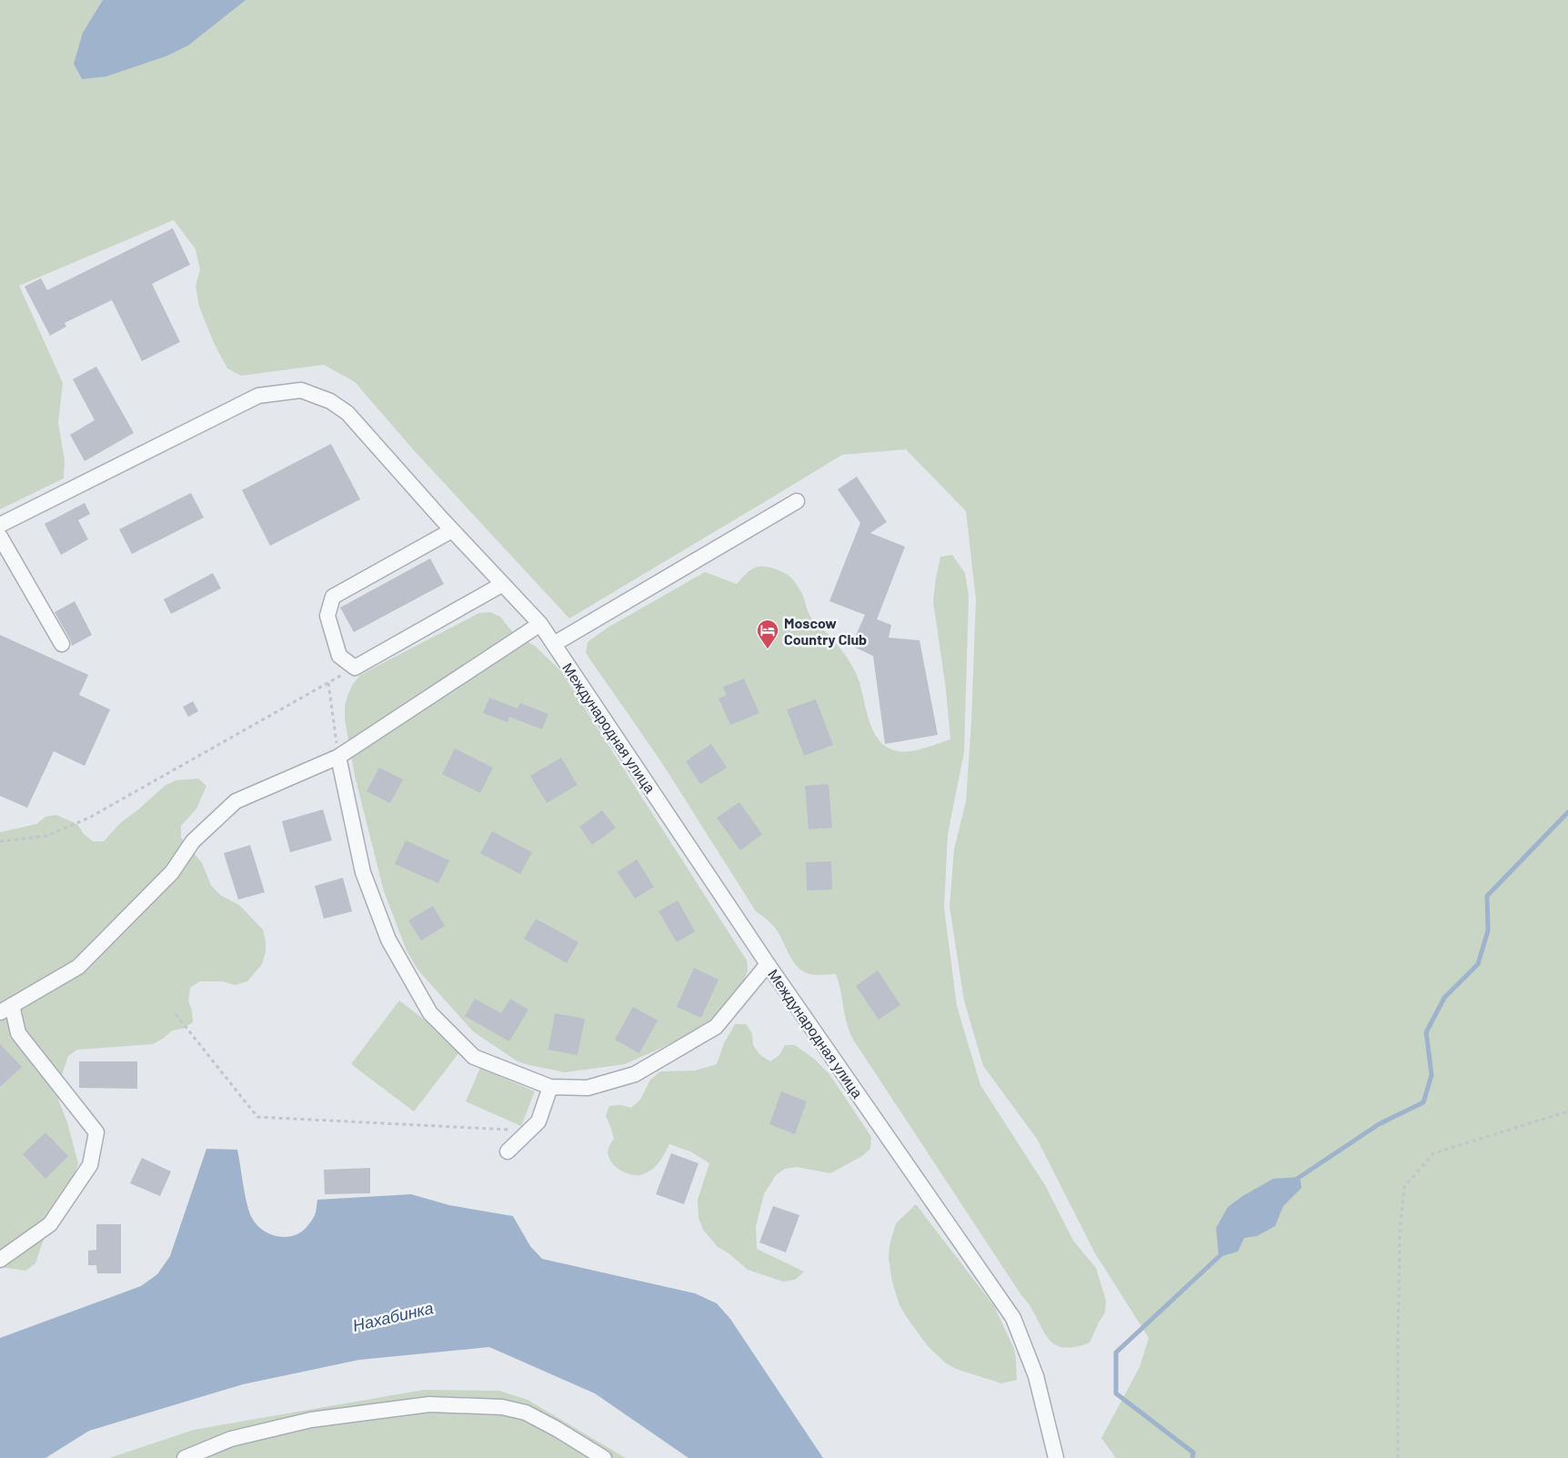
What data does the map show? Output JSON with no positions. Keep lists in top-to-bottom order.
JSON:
{
  "streets": {
    "street": ["Международная улица"]
  },
  "water": ["Нахабинка"],
  "places": {
    "hotel": ["Moscow Country Club"]
  }
}
